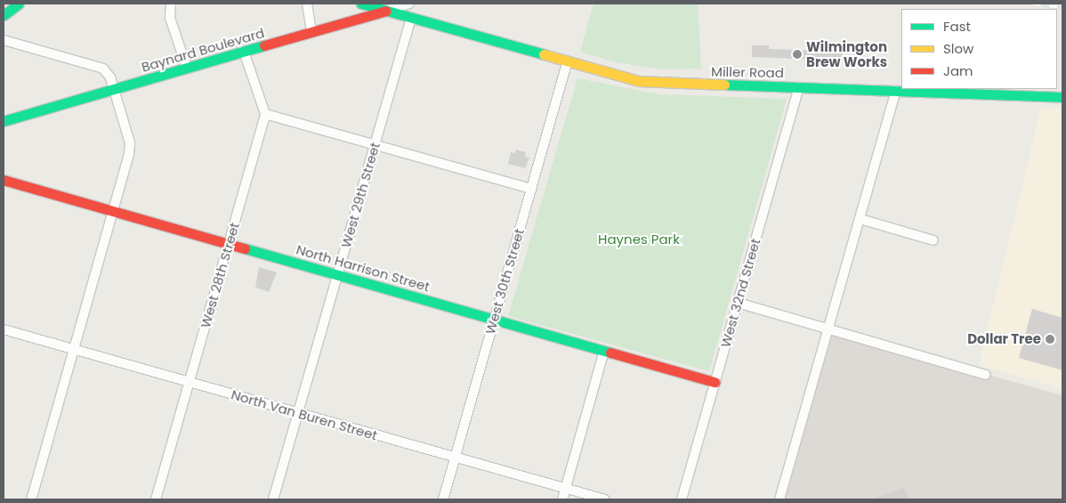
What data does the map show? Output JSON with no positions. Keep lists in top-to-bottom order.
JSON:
{
  "streets": {
    "street": [
      "Baynard Boulevard",
      "Miller Road",
      "West 29th Street",
      "North Harrison Street",
      "West 28th Street",
      "West 30th Street",
      "West 32nd Street",
      "North Van Buren Street"
    ]
  },
  "crossings": [
    ["Baynard Boulevard", "Miller Road"],
    ["Miller Road", "West 29th Street"],
    ["Miller Road", "West 30th Street"],
    ["Miller Road", "West 32nd Street"],
    ["West 29th Street", "North Harrison Street"],
    ["West 29th Street", "North Van Buren Street"],
    ["North Harrison Street", "West 28th Street"],
    ["North Harrison Street", "West 30th Street"],
    ["North Harrison Street", "West 32nd Street"],
    ["West 28th Street", "North Van Buren Street"],
    ["West 30th Street", "North Van Buren Street"]
  ],
  "parks": ["Haynes Park"],
  "places": ["Wilmington Brew Works", "Dollar Tree"],
  "legend": ["Fast", "Slow", "Jam"]
}
